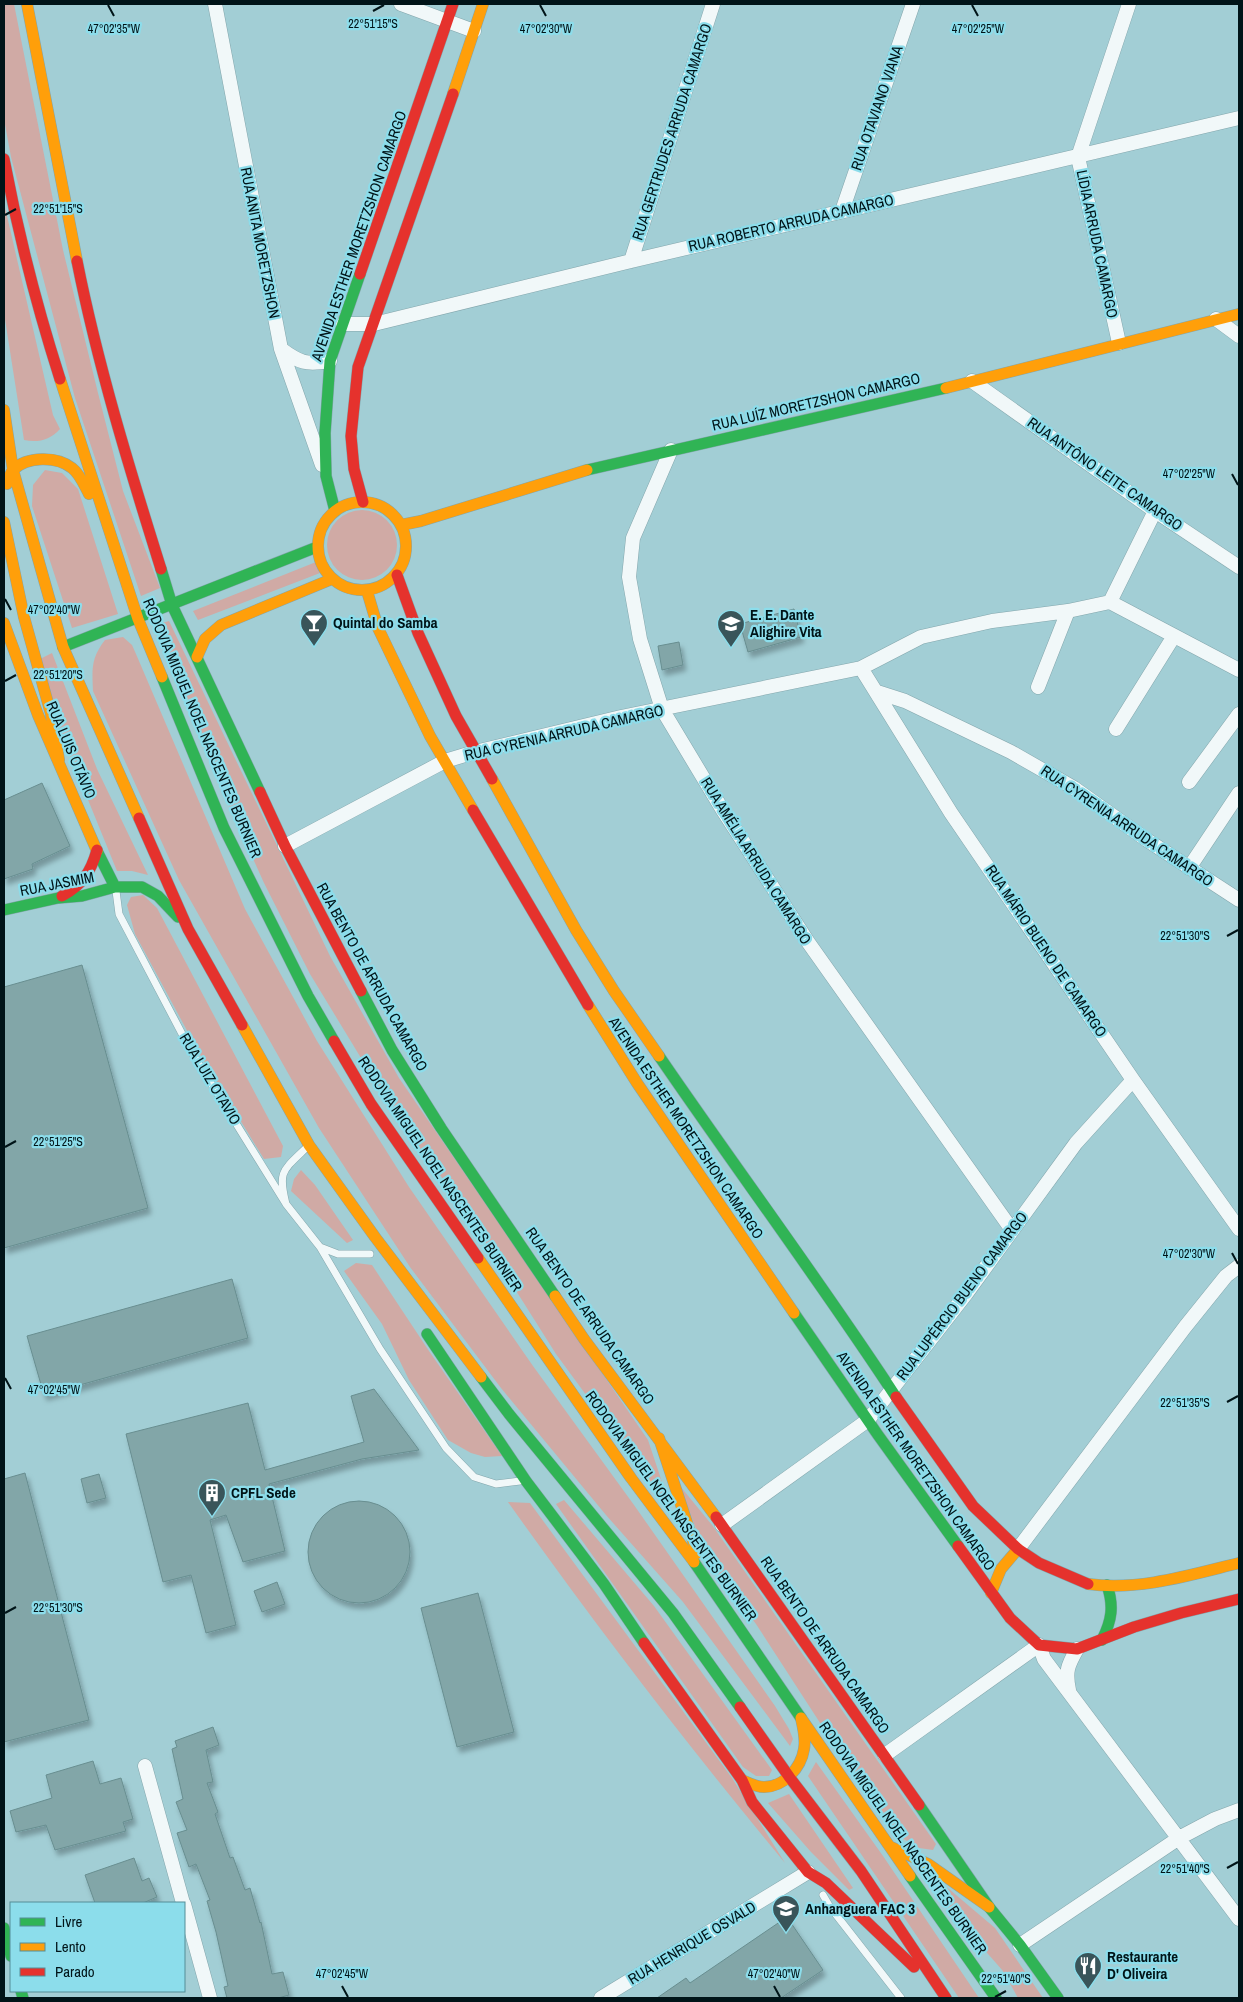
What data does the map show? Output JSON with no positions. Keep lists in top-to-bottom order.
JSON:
{
  "streets": {
    "main road": [
      "AVENIDA ESTHER MORETZSHON CAMARGO",
      "RUA LUÍZ MORETZSHON CAMARGO",
      "RODOVIA MIGUEL NOEL NASCENTES BURNIER",
      "RUA LUIS OTÁVIO",
      "RUA JASMIM",
      "RUA BENTO DE ARRUDA CAMARGO"
    ],
    "street": [
      "RUA OTAVIANO VIANA",
      "RUA GERTRUDES ARRUDA CAMARGO",
      "RUA ROBERTO ARRUDA CAMARGO",
      "RUA ANITA MORETZSHON",
      "LÍDIA ARRUDA CAMARGO",
      "RUA ANTÔNO LEITE CAMARGO",
      "RUA CYRENIA ARRUDA CAMARGO",
      "RUA AMÉLIA ARRUDA CAMARGO",
      "RUA MÁRIO BUENO DE CAMARGO",
      "RUA LUPÉRCIO BUENO CAMARGO",
      "RUA HENRIQUE OSVALD"
    ],
    "lane": ["RUA LUIZ OTAVIO"]
  },
  "crossings": [
    ["RUA OTAVIANO VIANA", "RUA ROBERTO ARRUDA CAMARGO"],
    ["RUA GERTRUDES ARRUDA CAMARGO", "RUA ROBERTO ARRUDA CAMARGO"],
    ["RUA ROBERTO ARRUDA CAMARGO", "AVENIDA ESTHER MORETZSHON CAMARGO"],
    ["RUA ROBERTO ARRUDA CAMARGO", "LÍDIA ARRUDA CAMARGO"],
    ["AVENIDA ESTHER MORETZSHON CAMARGO", "RUA ANITA MORETZSHON"],
    ["AVENIDA ESTHER MORETZSHON CAMARGO", "RUA LUÍZ MORETZSHON CAMARGO"],
    ["AVENIDA ESTHER MORETZSHON CAMARGO", "RUA CYRENIA ARRUDA CAMARGO"],
    ["AVENIDA ESTHER MORETZSHON CAMARGO", "RUA LUPÉRCIO BUENO CAMARGO"],
    ["LÍDIA ARRUDA CAMARGO", "RUA LUÍZ MORETZSHON CAMARGO"],
    ["RUA LUÍZ MORETZSHON CAMARGO", "RUA ANTÔNO LEITE CAMARGO"],
    ["RUA LUÍZ MORETZSHON CAMARGO", "RUA AMÉLIA ARRUDA CAMARGO"],
    ["RUA CYRENIA ARRUDA CAMARGO", "RUA AMÉLIA ARRUDA CAMARGO"],
    ["RUA CYRENIA ARRUDA CAMARGO", "RUA MÁRIO BUENO DE CAMARGO"],
    ["RUA CYRENIA ARRUDA CAMARGO", "RUA BENTO DE ARRUDA CAMARGO"],
    ["RUA LUIS OTÁVIO", "RUA JASMIM"],
    ["RUA LUIS OTÁVIO", "RUA LUIZ OTAVIO"],
    ["RUA AMÉLIA ARRUDA CAMARGO", "RUA LUPÉRCIO BUENO CAMARGO"],
    ["RUA JASMIM", "RUA LUIZ OTAVIO"],
    ["RUA MÁRIO BUENO DE CAMARGO", "RUA LUPÉRCIO BUENO CAMARGO"],
    ["RUA BENTO DE ARRUDA CAMARGO", "RUA LUPÉRCIO BUENO CAMARGO"]
  ],
  "places": {
    "bar": ["Quintal do Samba"],
    "school or university": ["E. E. Dante Alighire Vita", "Anhanguera FAC 3"],
    "building": ["CPFL Sede"],
    "restaurant": ["Restaurante D' Oliveira"]
  },
  "legend": ["Livre", "Lento", "Parado"],
  "coordinates": [
    "22°51'15\"S",
    "47°02'35\"W",
    "47°02'30\"W",
    "47°02'25\"W",
    "47°02'40\"W",
    "22°51'20\"S",
    "22°51'30\"S",
    "22°51'25\"S",
    "47°02'45\"W",
    "22°51'35\"S",
    "22°51'40\"S"
  ]
}
